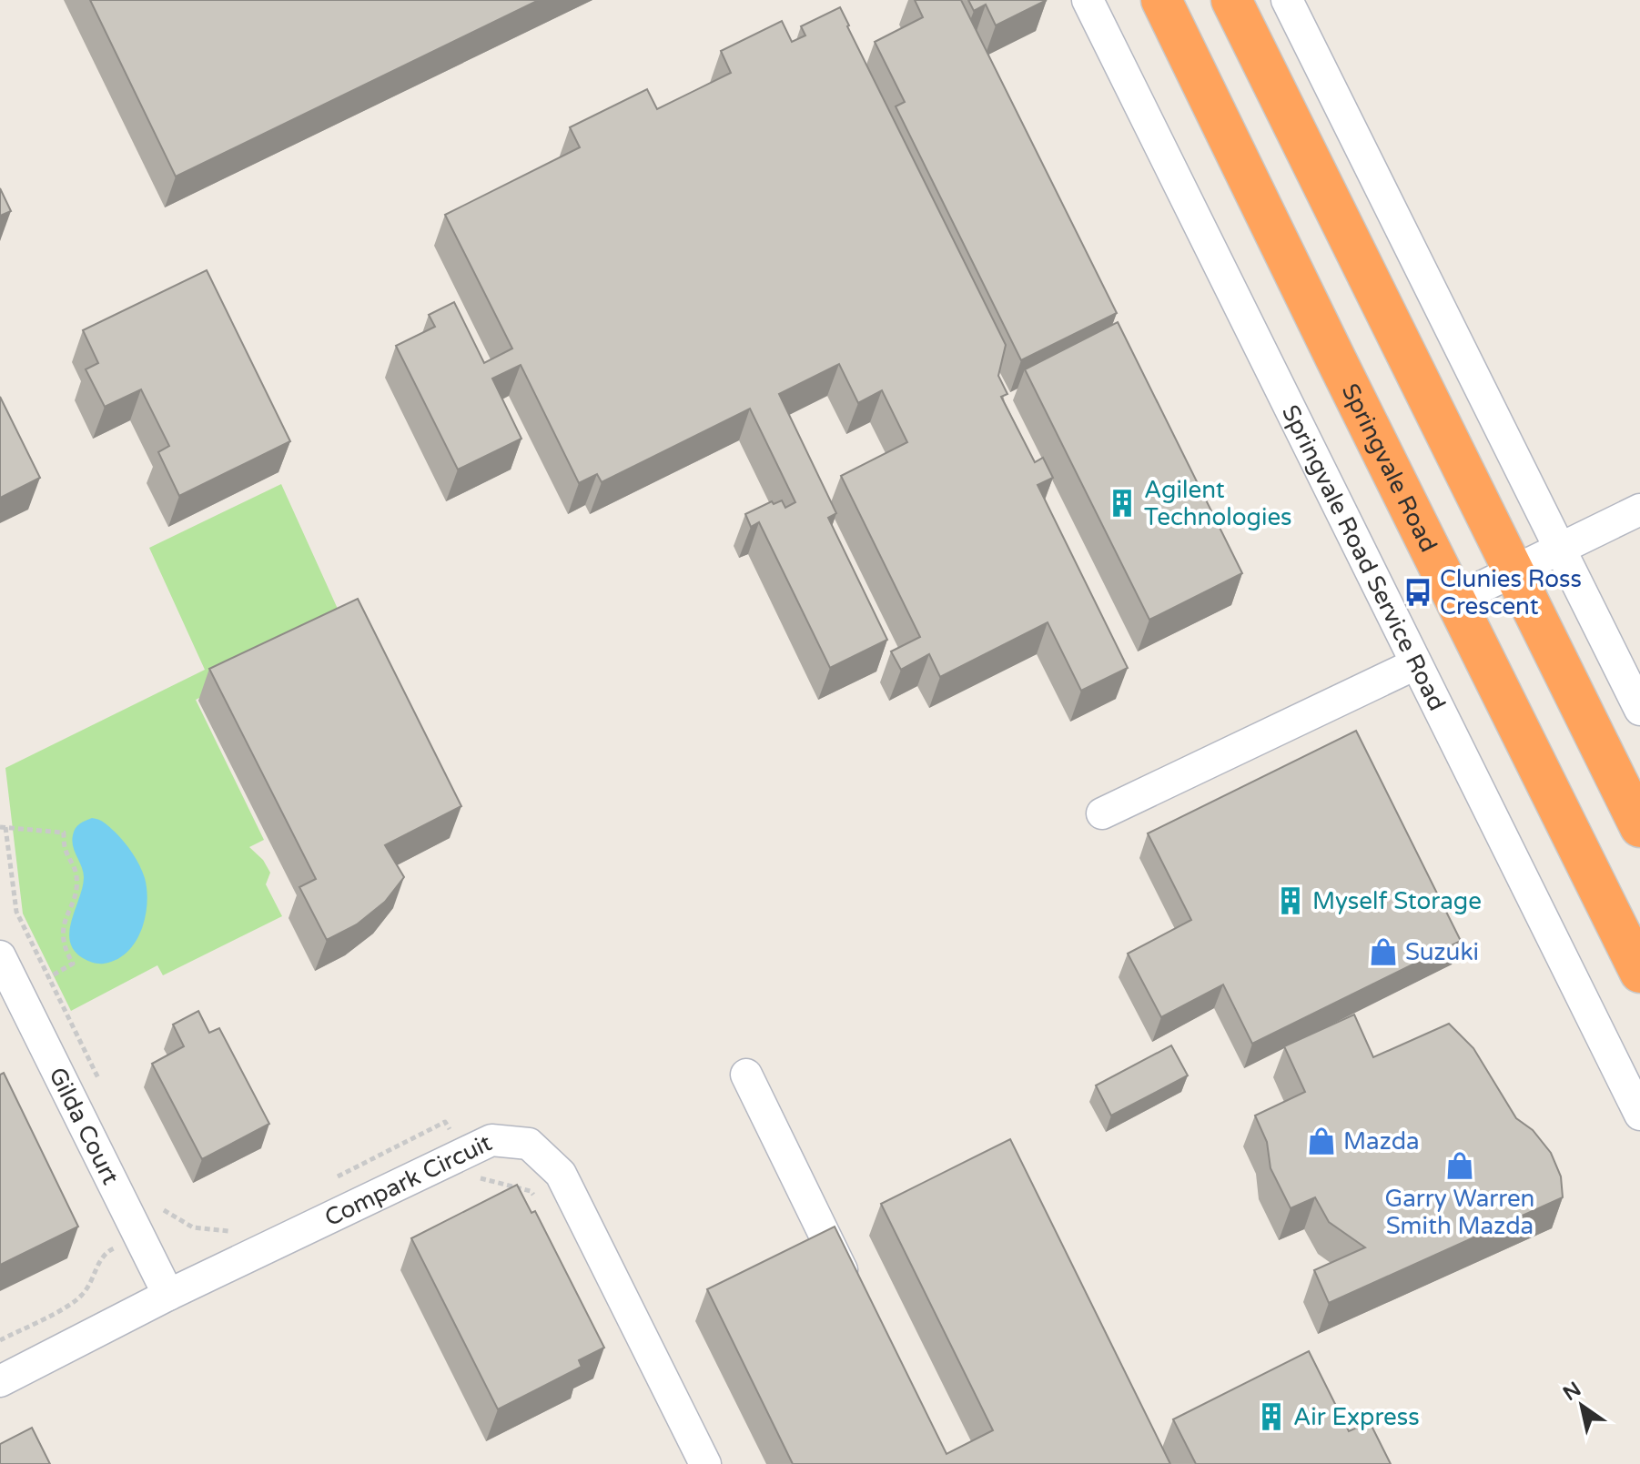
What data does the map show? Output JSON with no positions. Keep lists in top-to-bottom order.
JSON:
{
  "streets": {
    "highway": ["Springvale Road"],
    "street": ["Springvale Road Service Road", "Gilda Court", "Compark Circuit"]
  },
  "crossings": [
    ["Gilda Court", "Compark Circuit"]
  ],
  "places": {
    "building": ["Agilent Technologies", "Myself Storage", "Air Express"],
    "bus stop": ["Clunies Ross Crescent"],
    "shop": ["Suzuki", "Mazda", "Garry Warren Smith Mazda"]
  },
  "north": "top left"
}
